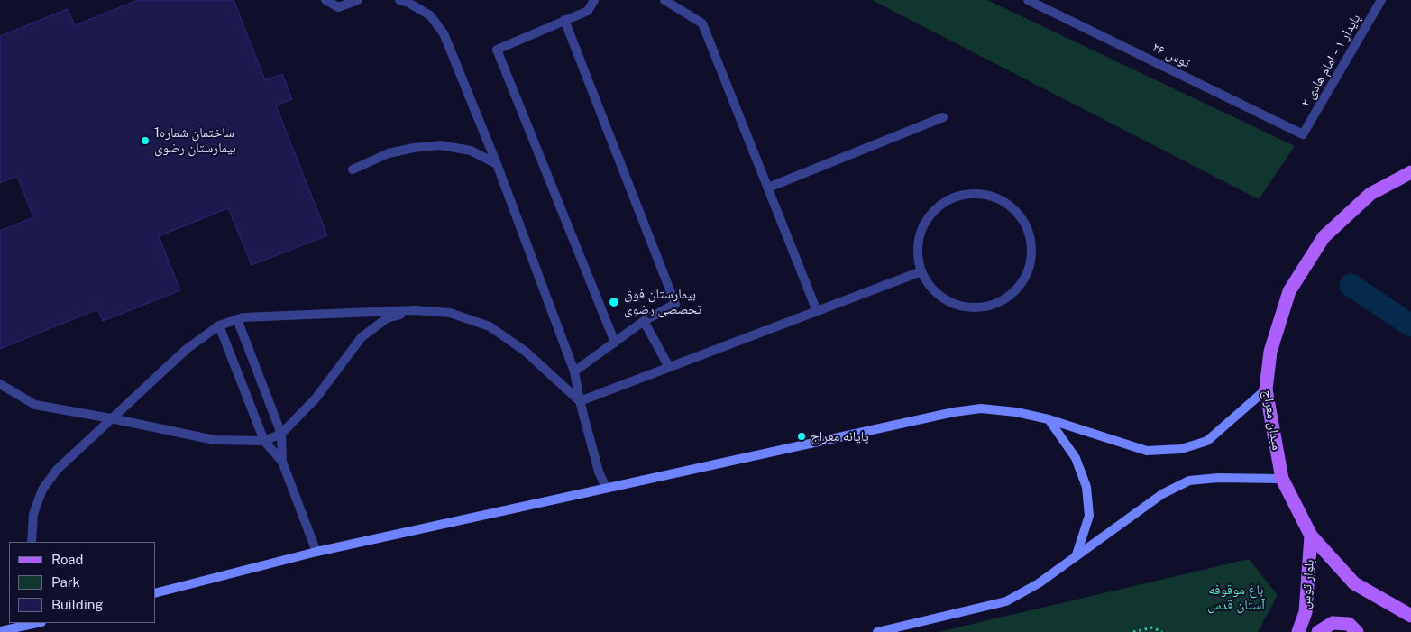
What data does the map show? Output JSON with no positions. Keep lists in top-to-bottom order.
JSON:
{
  "streets": {
    "main road": ["میدان معراج", "بلوار توس"],
    "street": ["توس ۲۶", "پایدار ۱ - امام هادی ۲"]
  },
  "crossings": [
    ["توس ۲۶", "پایدار ۱ - امام هادی ۲"],
    ["میدان معراج", "بلوار توس"]
  ],
  "parks": ["باغ موقوفه آستان قدس"],
  "places": ["ساختمان شماره1 بیمارستان رضوی", "بیمارستان فوق تخصصی رضوی", "پایانه معراج"],
  "legend": ["Road", "Park", "Building"]
}
